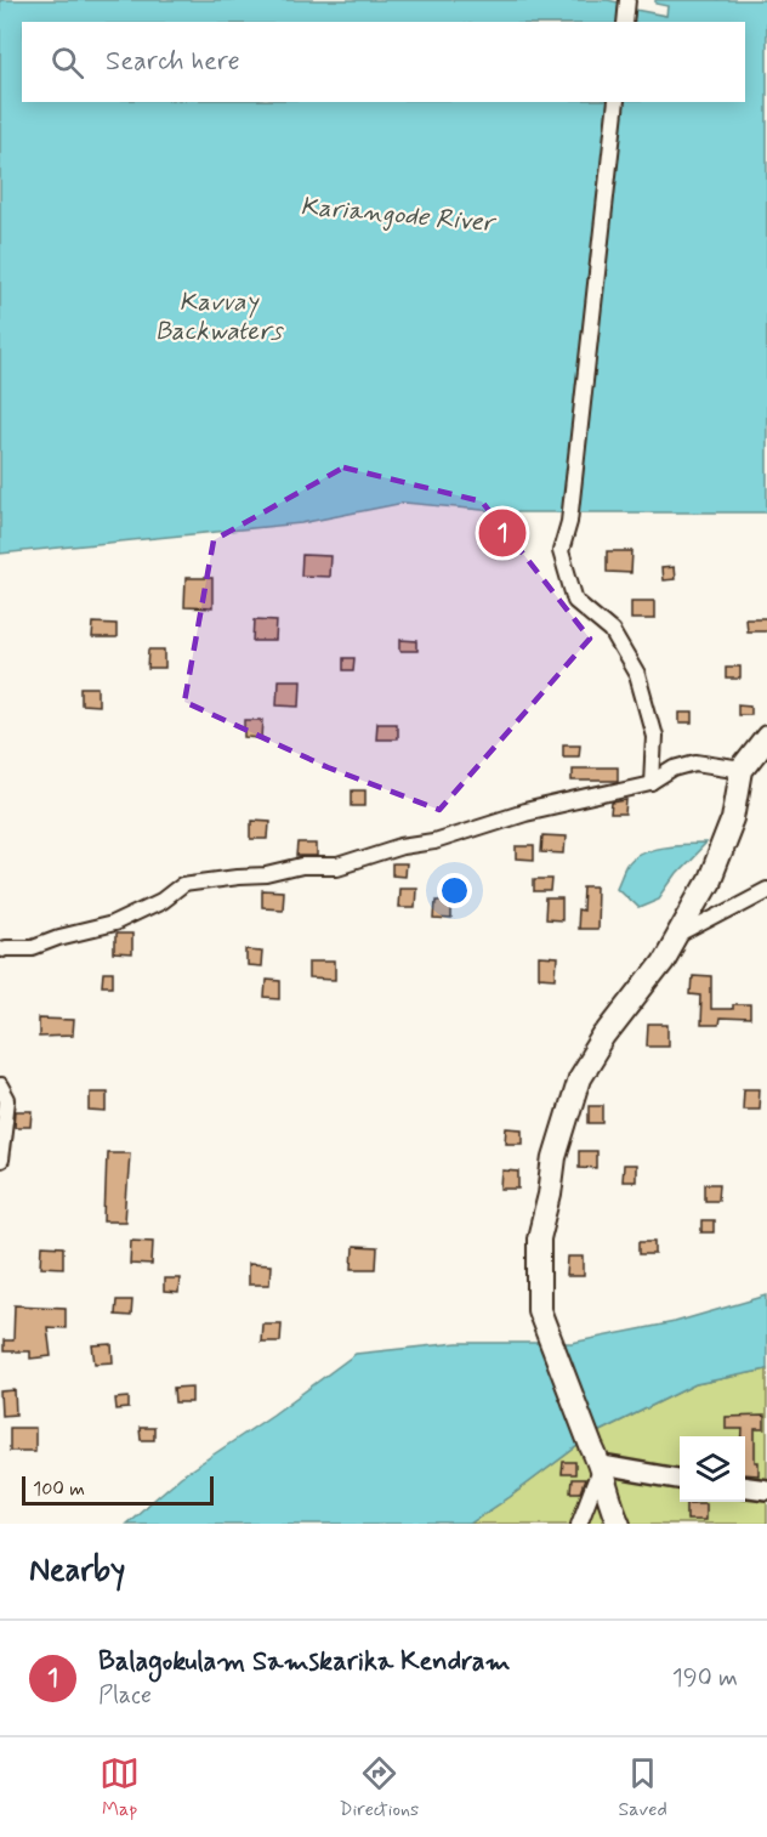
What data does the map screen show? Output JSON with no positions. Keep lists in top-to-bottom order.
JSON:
{
  "water": ["Kariangode River", "Kavvay Backwaters"],
  "scale_bar": "100 m",
  "page": {
    "search": "Search here",
    "pins": "1",
    "scale": "100 m",
    "heading": "Nearby",
    "list": [
      {
        "mark": "1",
        "name": "Balagokulam Samskarika Kendram",
        "note": "Place",
        "value": "190 m"
      }
    ],
    "nav": ["Map", "Directions", "Saved"]
  }
}
